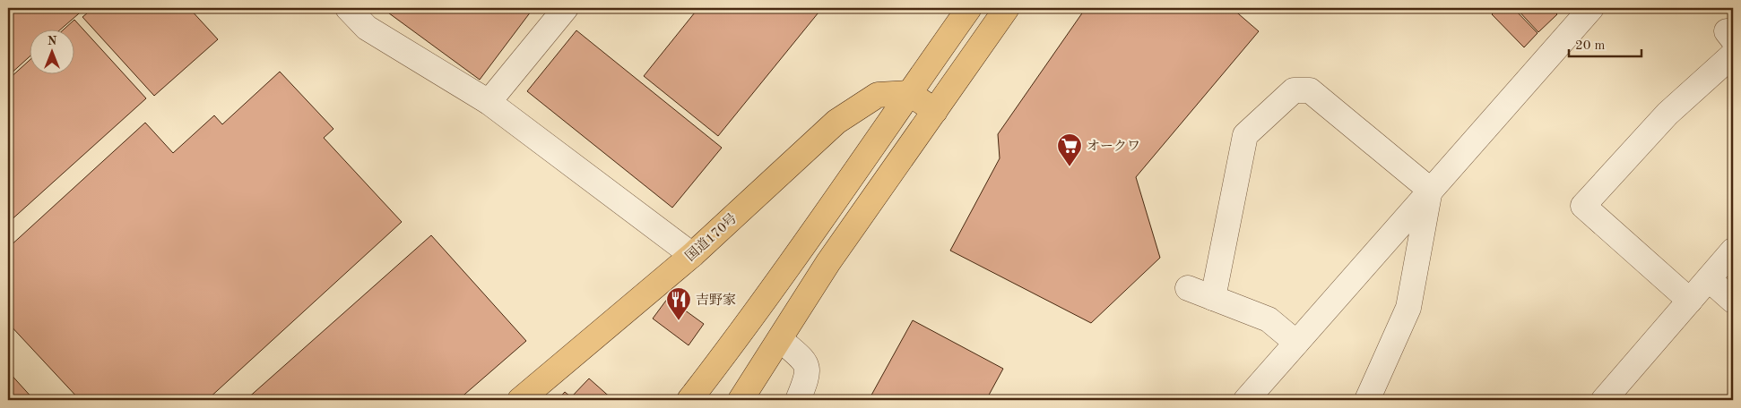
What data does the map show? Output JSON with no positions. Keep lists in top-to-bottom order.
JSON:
{
  "streets": {
    "highway": ["国道170号"]
  },
  "places": {
    "supermarket": ["オークワ"],
    "restaurant": ["吉野家"]
  },
  "scale_bar": "20 m",
  "north": "top"
}
